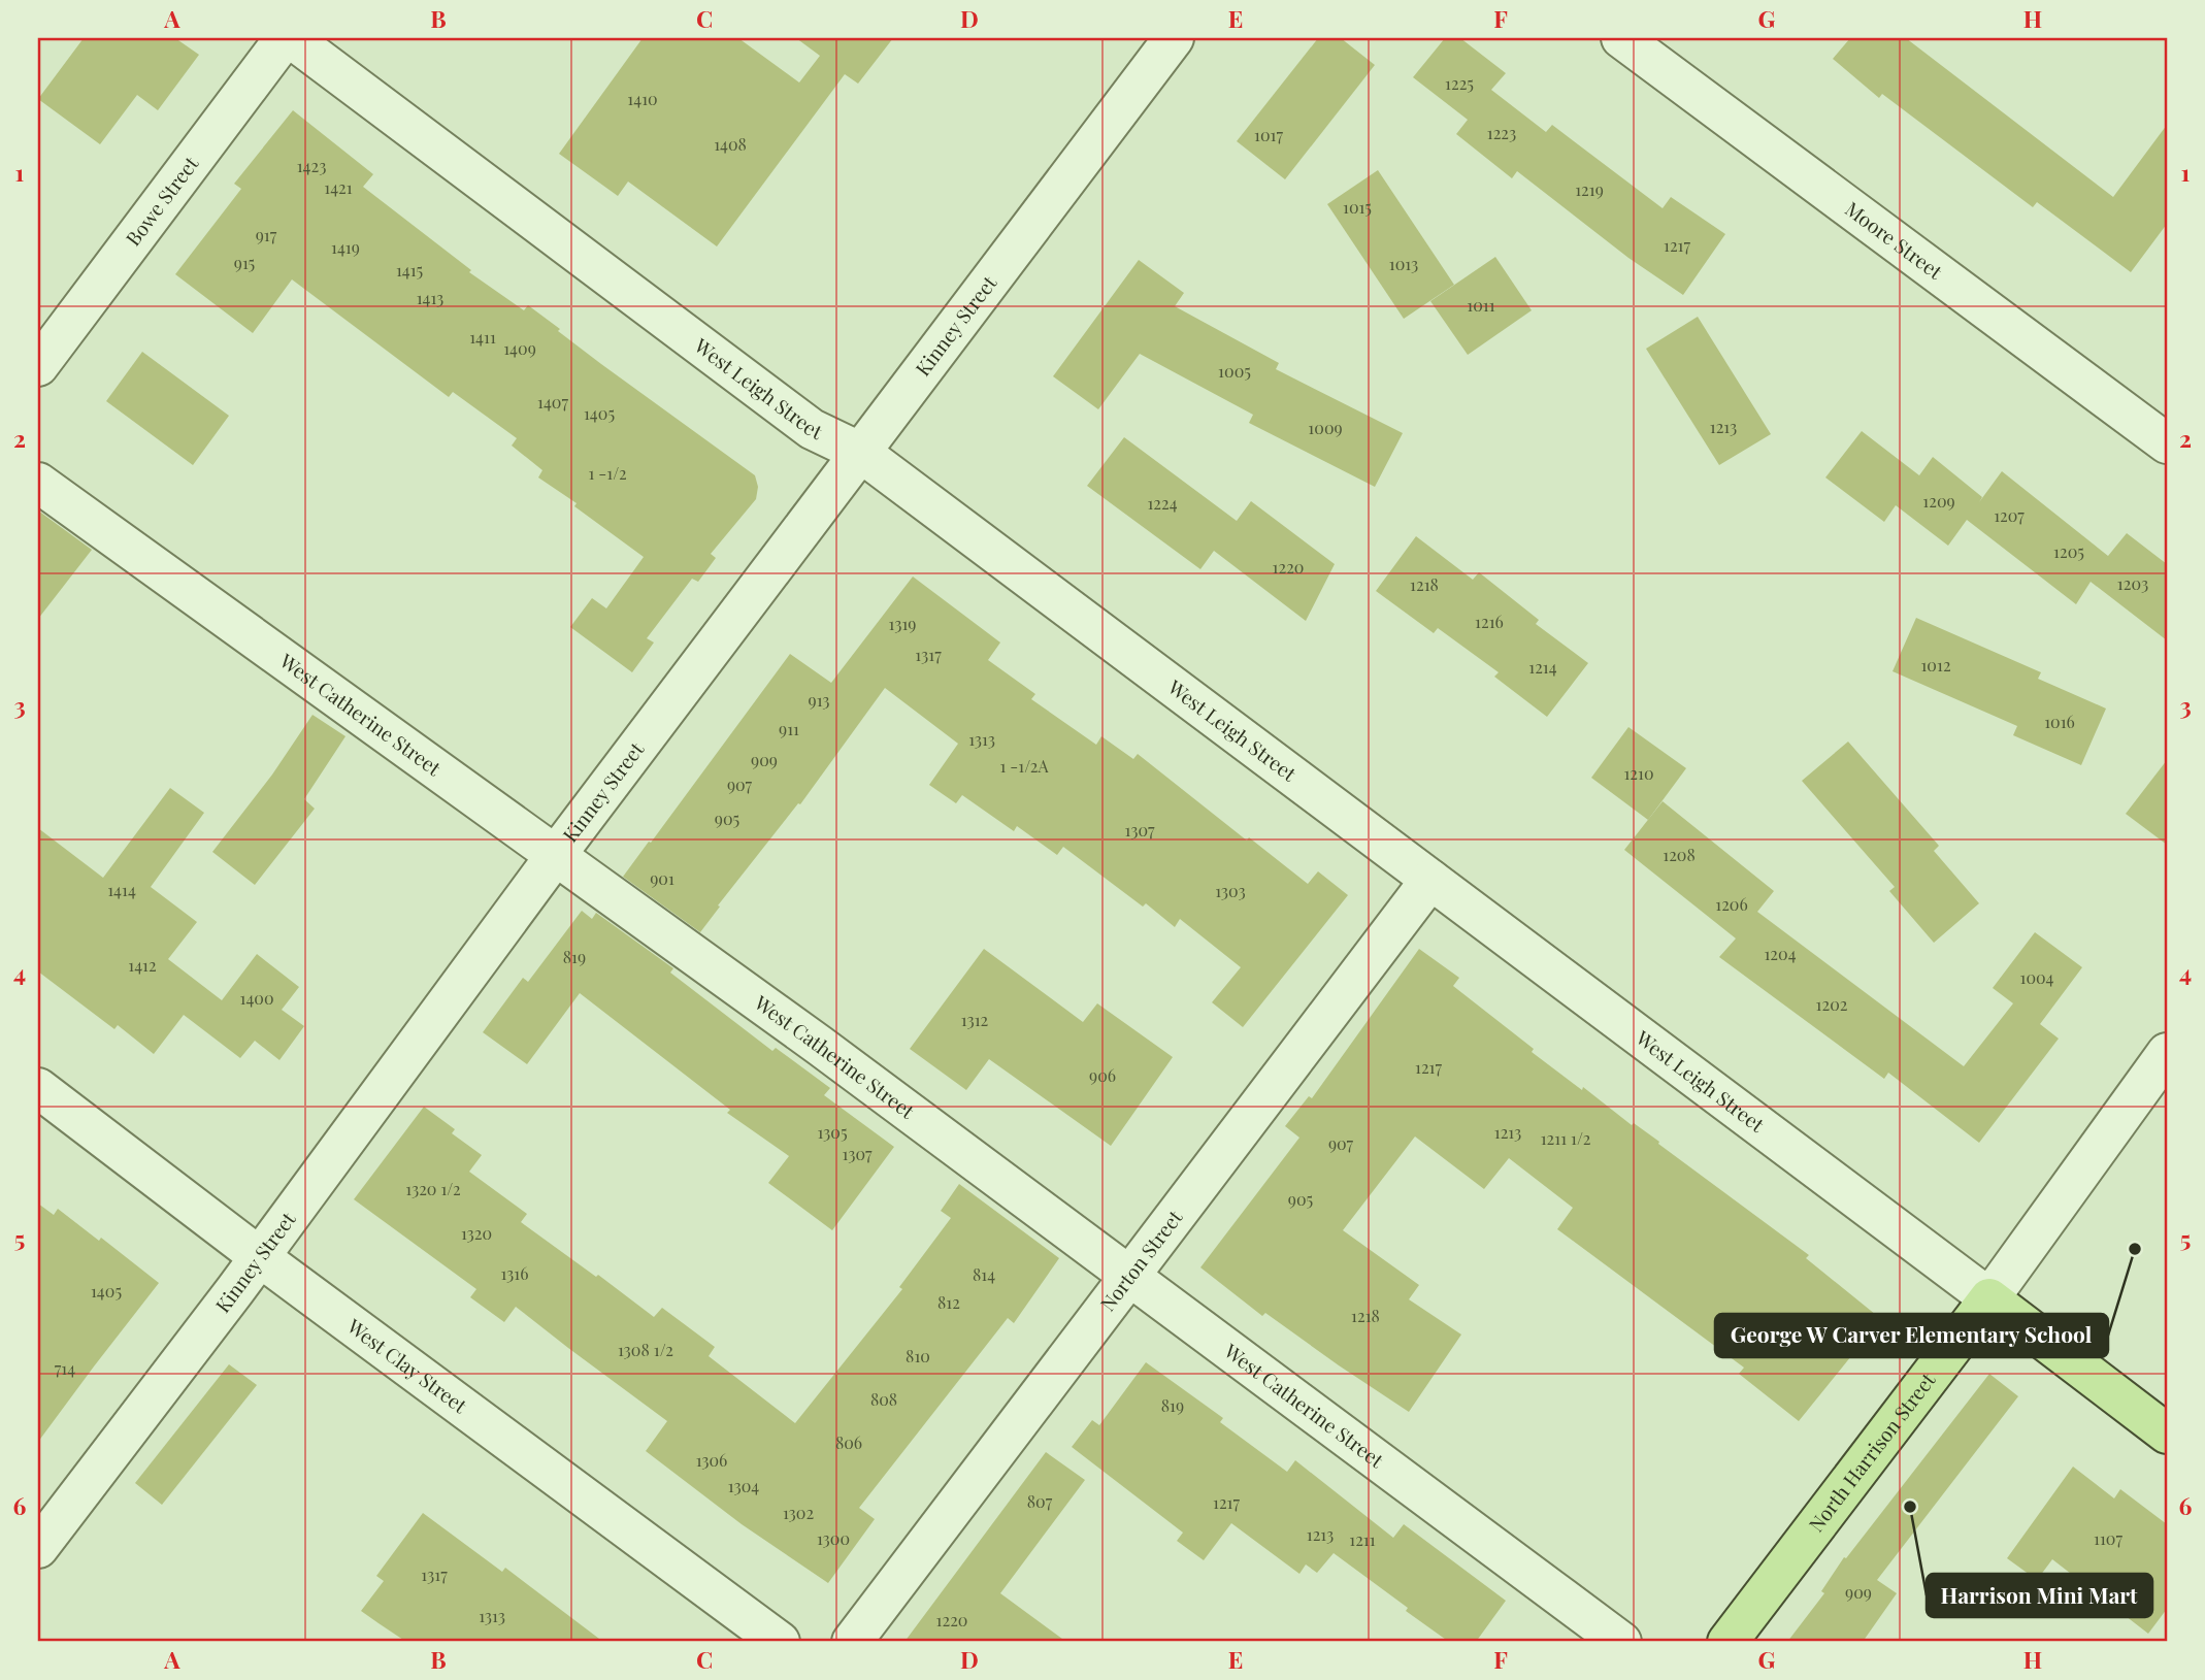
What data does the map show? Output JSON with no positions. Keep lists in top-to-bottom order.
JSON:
{
  "streets": {
    "main road": ["West Leigh Street", "North Harrison Street"],
    "street": [
      "Bowe Street",
      "Moore Street",
      "Kinney Street",
      "West Catherine Street",
      "Norton Street",
      "West Clay Street"
    ]
  },
  "crossings": [
    ["Kinney Street", "West Leigh Street"],
    ["Kinney Street", "West Catherine Street"],
    ["Kinney Street", "West Clay Street"],
    ["West Leigh Street", "Norton Street"],
    ["West Leigh Street", "North Harrison Street"],
    ["West Catherine Street", "Norton Street"]
  ],
  "places": ["George W Carver Elementary School", "Harrison Mini Mart"],
  "house_numbers": [
    "1225",
    "1410",
    "1223",
    "1017",
    "1408",
    "1423",
    "1421",
    "1219",
    "1015",
    "917",
    "1217",
    "1419",
    "915",
    "1013",
    "1415",
    "1413",
    "1011",
    "1411",
    "1409",
    "1005",
    "1407",
    "1405",
    "1213",
    "1009",
    "1 -1/2",
    "1209",
    "1224",
    "1207",
    "1205",
    "1220",
    "1203",
    "1218",
    "1216",
    "1319",
    "1317",
    "1012",
    "1214",
    "913",
    "1016",
    "911",
    "1313",
    "909",
    "1 -1/2A",
    "1210",
    "907",
    "905",
    "1307",
    "1208",
    "901",
    "1414",
    "1303",
    "1206",
    "1204",
    "819",
    "1412",
    "1004",
    "1400",
    "1202",
    "1312",
    "1217",
    "906",
    "1305",
    "1213",
    "1211 1/2",
    "907",
    "1307",
    "1320 1/2",
    "905",
    "1320",
    "1316",
    "814",
    "1405",
    "812",
    "1218",
    "1308 1/2",
    "810",
    "714",
    "808",
    "819",
    "806",
    "1306",
    "1304",
    "807",
    "1217",
    "1302",
    "1213",
    "1300",
    "1107",
    "1211",
    "1317",
    "909",
    "1313",
    "1220"
  ],
  "grid": {
    "columns": [
      "A",
      "B",
      "C",
      "D",
      "E",
      "F",
      "G",
      "H"
    ],
    "rows": [
      "1",
      "2",
      "3",
      "4",
      "5",
      "6"
    ]
  }
}
